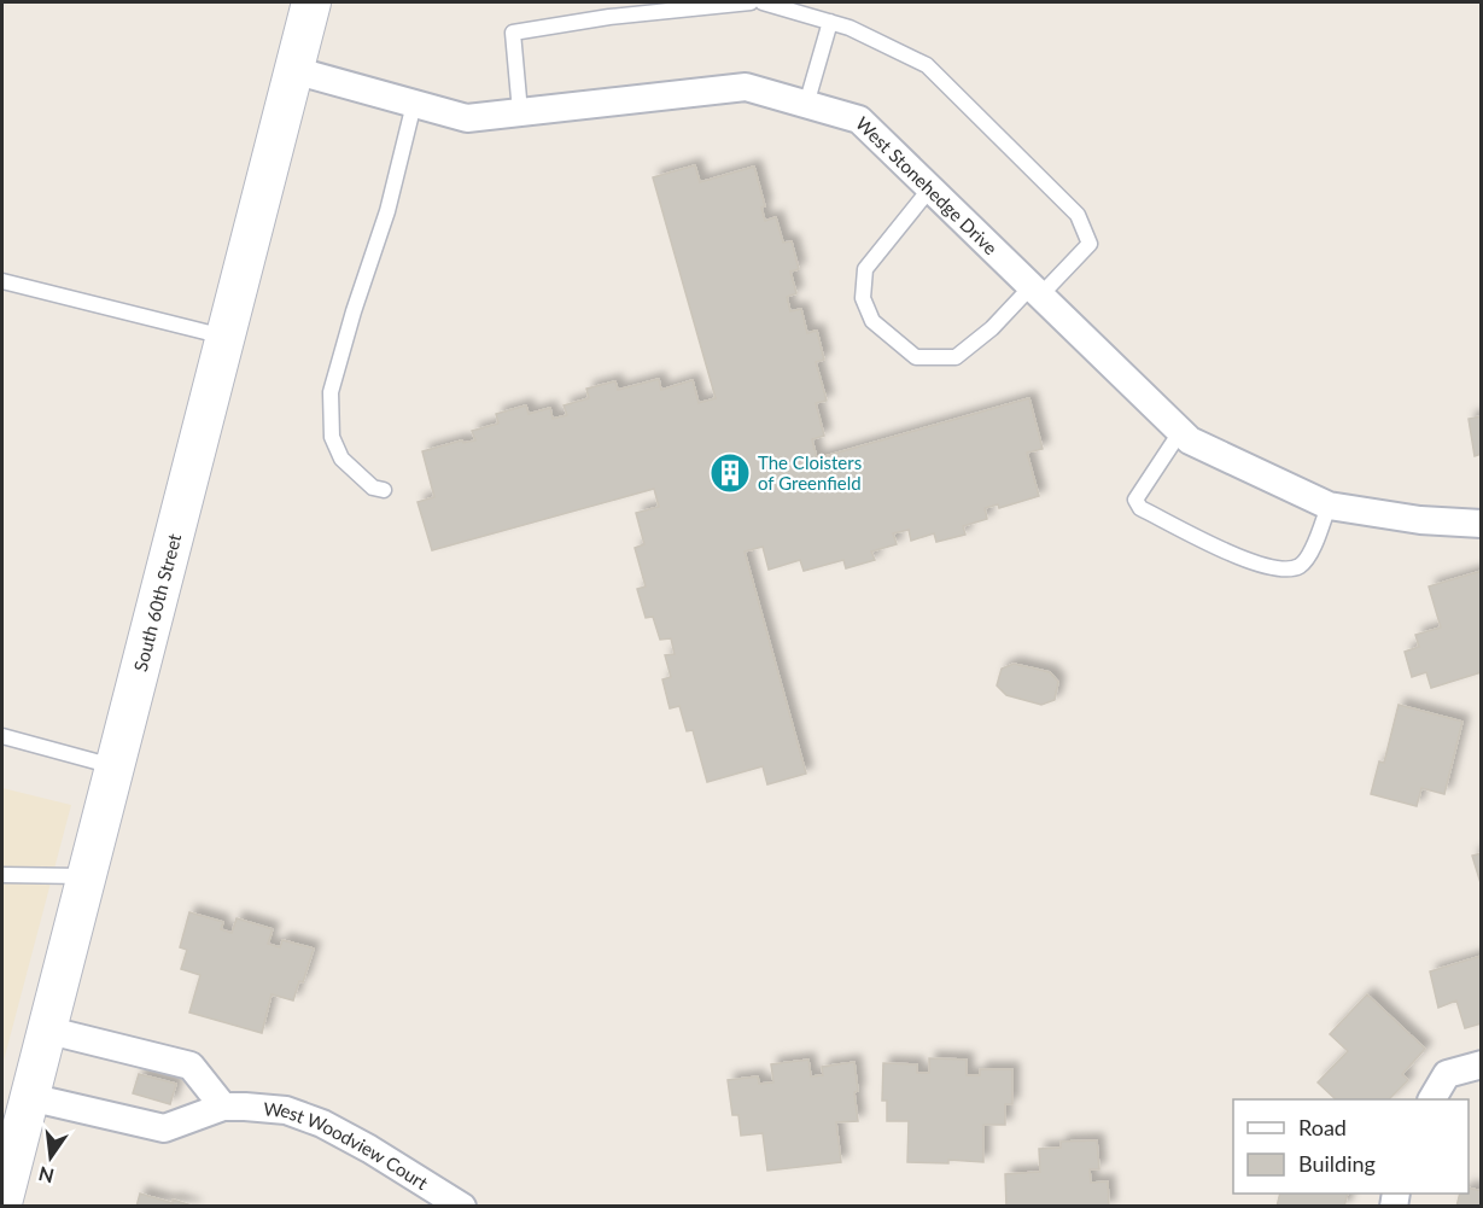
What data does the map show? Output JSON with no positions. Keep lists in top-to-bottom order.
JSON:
{
  "streets": {
    "street": ["West Stonehedge Drive", "South 60th Street", "West Woodview Court"]
  },
  "crossings": [
    ["West Stonehedge Drive", "South 60th Street"]
  ],
  "places": {
    "building": ["The Cloisters of Greenfield"]
  },
  "legend": ["Road", "Building"],
  "north": "bottom"
}
